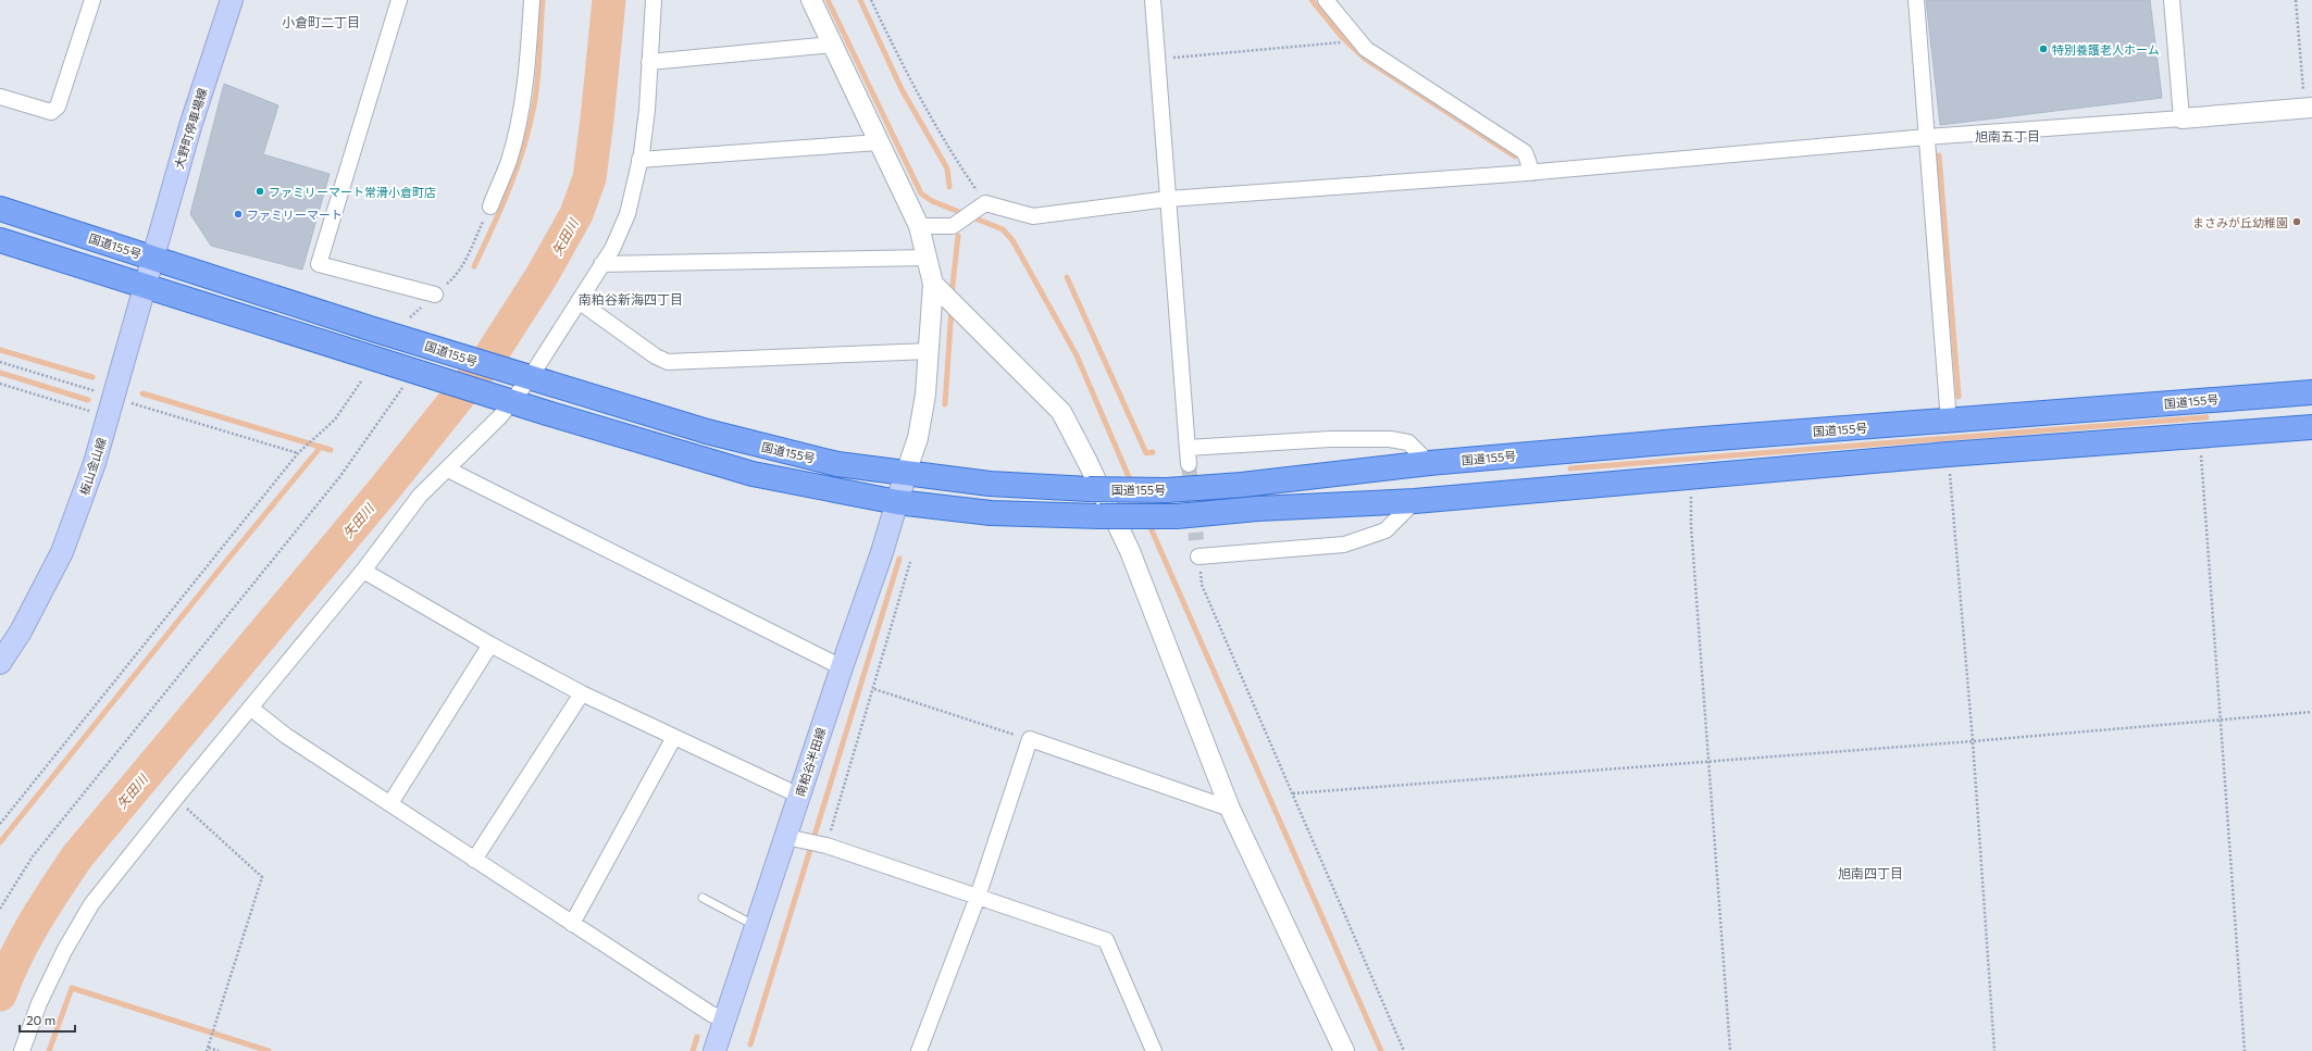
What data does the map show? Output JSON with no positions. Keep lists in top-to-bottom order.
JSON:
{
  "streets": {
    "highway": ["国道155号"],
    "main road": ["大野町停車場線", "板山金山線", "南粕谷半田線"]
  },
  "crossings": [
    ["大野町停車場線", "国道155号"],
    ["大野町停車場線", "板山金山線"],
    ["国道155号", "板山金山線"],
    ["国道155号", "南粕谷半田線"]
  ],
  "districts": [
    "小倉町二丁目",
    "旭南五丁目",
    "南粕谷新海四丁目",
    "旭南四丁目"
  ],
  "water": ["矢田川"],
  "places": [
    "特別養護老人ホーム",
    "ファミリーマート常滑小倉町店",
    "ファミリーマート",
    "まさみが丘幼稚園"
  ],
  "scale_bar": "20 m"
}
